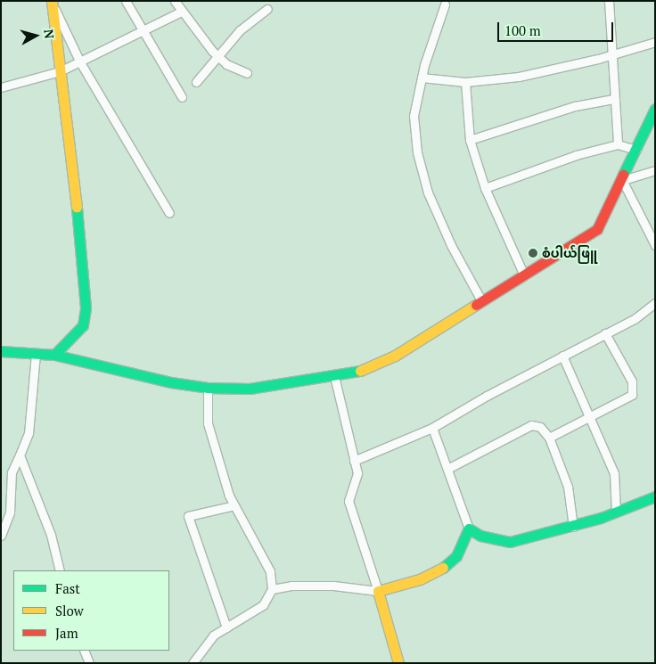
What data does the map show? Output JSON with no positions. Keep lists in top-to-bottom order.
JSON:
{
  "places": ["စံပါယ်ဖြူ"],
  "legend": ["Fast", "Slow", "Jam"],
  "scale_bar": "100 m",
  "north": "right"
}
